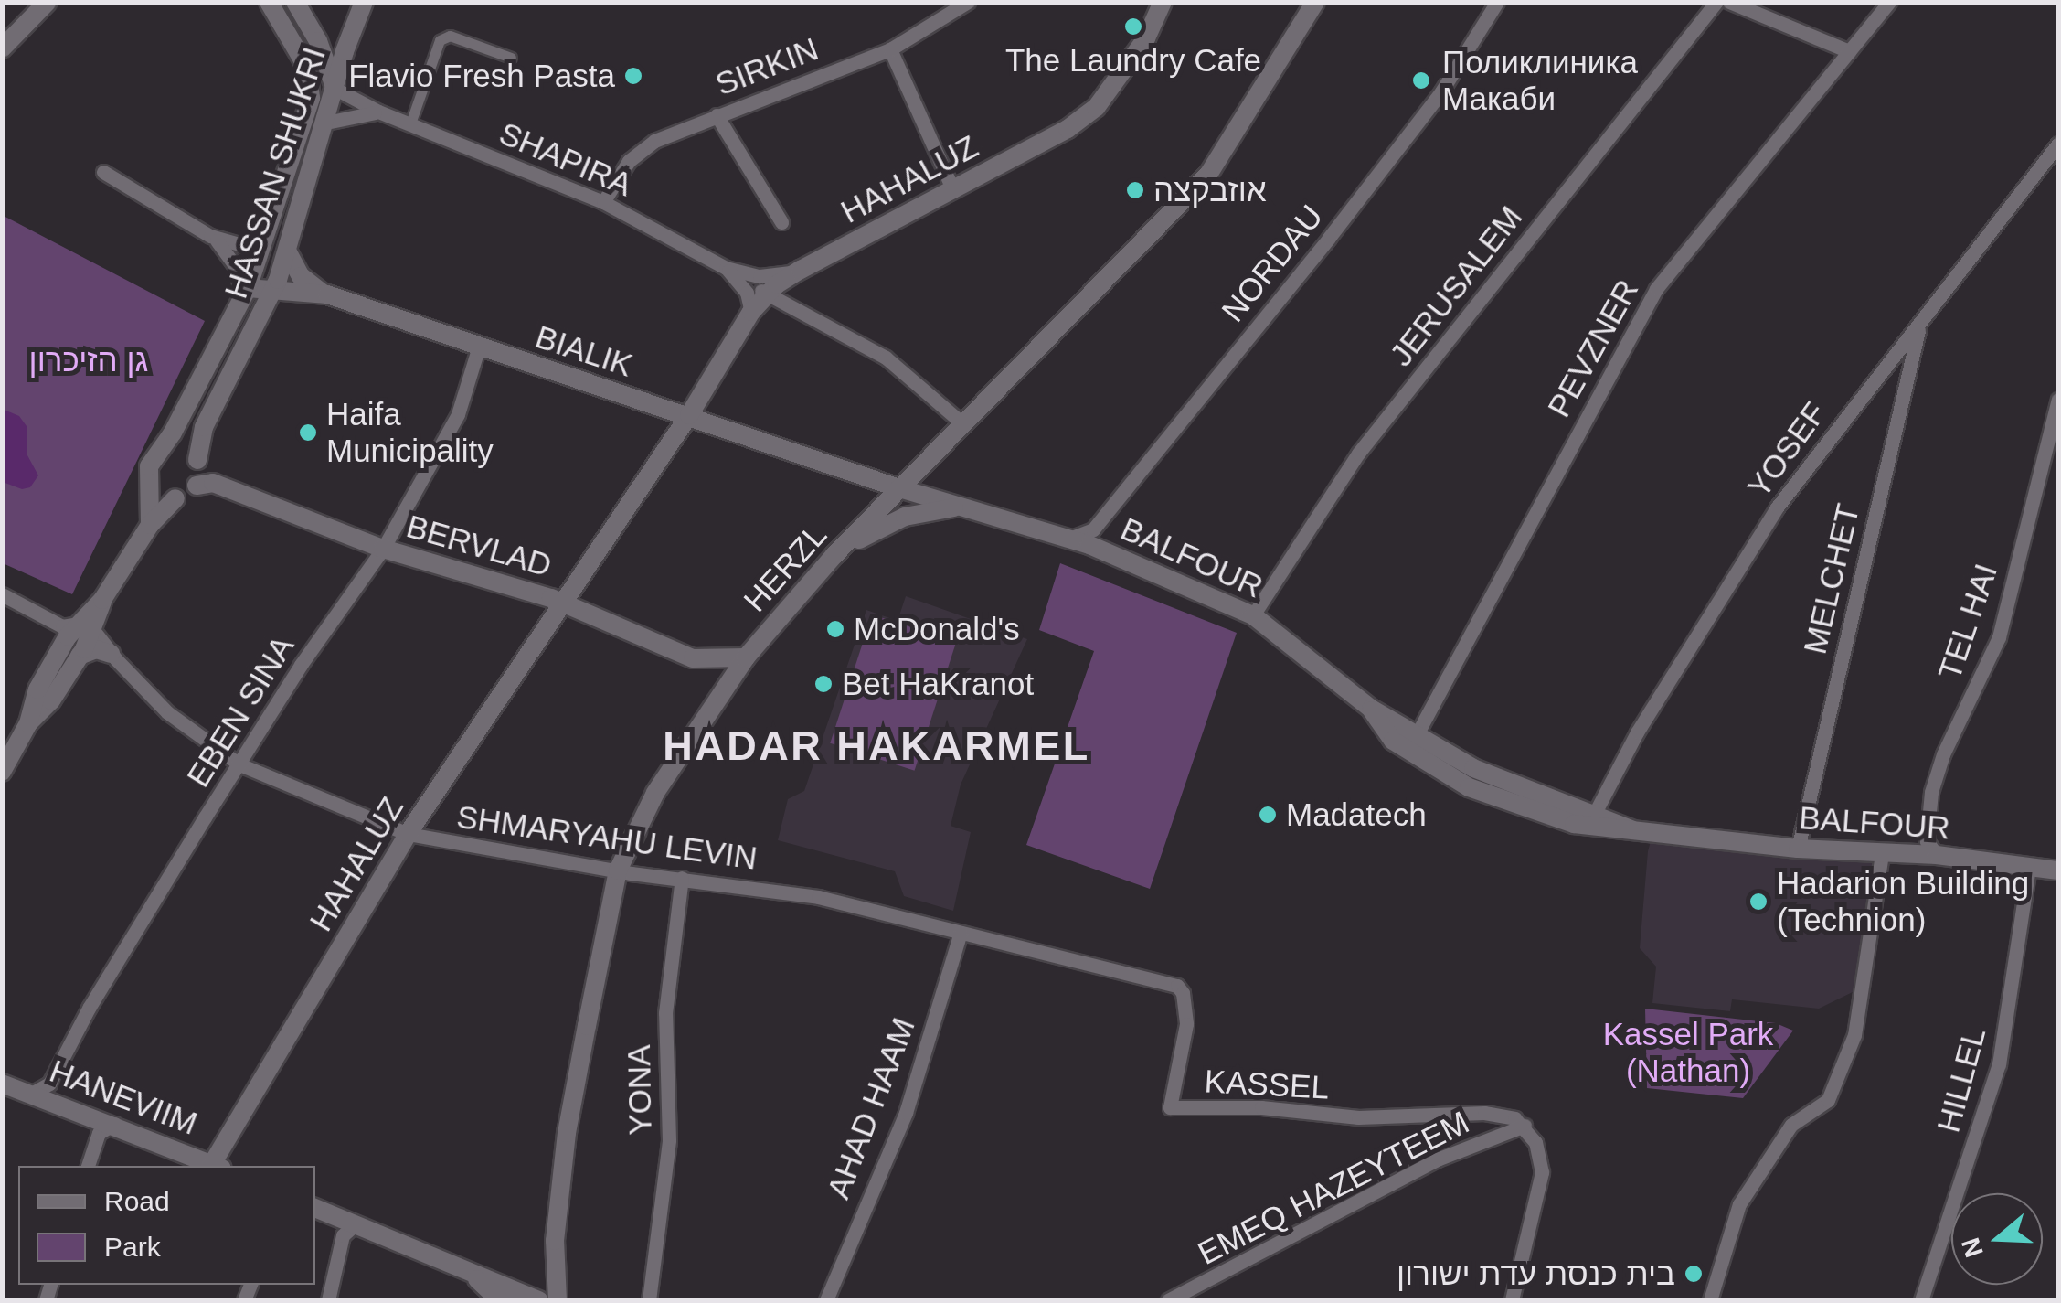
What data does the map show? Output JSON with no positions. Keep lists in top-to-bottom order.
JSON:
{
  "streets": {
    "street": [
      "SIRKIN",
      "SHAPIRA",
      "HASSAN SHUKRI",
      "HAHALUZ",
      "NORDAU",
      "JERUSALEM",
      "PEVZNER",
      "BIALIK",
      "YOSEF",
      "BERVLAD",
      "BALFOUR",
      "HERZL",
      "MELCHET",
      "TEL HAI",
      "EBEN SINA",
      "SHMARYAHU LEVIN",
      "HILLEL",
      "KASSEL",
      "YONA",
      "HANEVIIM",
      "AHAD HAAM",
      "EMEQ HAZEYTEEM"
    ]
  },
  "crossings": [
    ["SIRKIN", "SHAPIRA"],
    ["SHAPIRA", "HASSAN SHUKRI"],
    ["SHAPIRA", "HAHALUZ"],
    ["HASSAN SHUKRI", "BIALIK"],
    ["HASSAN SHUKRI", "BERVLAD"],
    ["HAHALUZ", "BIALIK"],
    ["HAHALUZ", "BERVLAD"],
    ["HAHALUZ", "SHMARYAHU LEVIN"],
    ["HAHALUZ", "HANEVIIM"],
    ["NORDAU", "BALFOUR"],
    ["JERUSALEM", "BALFOUR"],
    ["PEVZNER", "BALFOUR"],
    ["BIALIK", "BALFOUR"],
    ["BIALIK", "HERZL"],
    ["BIALIK", "EBEN SINA"],
    ["YOSEF", "BALFOUR"],
    ["YOSEF", "MELCHET"],
    ["BERVLAD", "HERZL"],
    ["BERVLAD", "EBEN SINA"],
    ["BALFOUR", "HERZL"],
    ["BALFOUR", "MELCHET"],
    ["BALFOUR", "TEL HAI"],
    ["BALFOUR", "HILLEL"],
    ["HERZL", "SHMARYAHU LEVIN"],
    ["EBEN SINA", "SHMARYAHU LEVIN"],
    ["EBEN SINA", "HANEVIIM"],
    ["SHMARYAHU LEVIN", "KASSEL"],
    ["SHMARYAHU LEVIN", "YONA"],
    ["SHMARYAHU LEVIN", "AHAD HAAM"],
    ["KASSEL", "EMEQ HAZEYTEEM"]
  ],
  "districts": ["HADAR HAKARMEL"],
  "parks": ["גן הזיכרון", "Kassel Park (Nathan)"],
  "places": [
    "The Laundry Cafe",
    "Flavio Fresh Pasta",
    "Поликлиника Макаби",
    "אוזבקצה",
    "Haifa Municipality",
    "McDonald's",
    "Bet HaKranot",
    "Madatech",
    "Hadarion Building (Technion)",
    "בית כנסת עדת ישורון"
  ],
  "legend": ["Road", "Park"],
  "north": "left"
}
